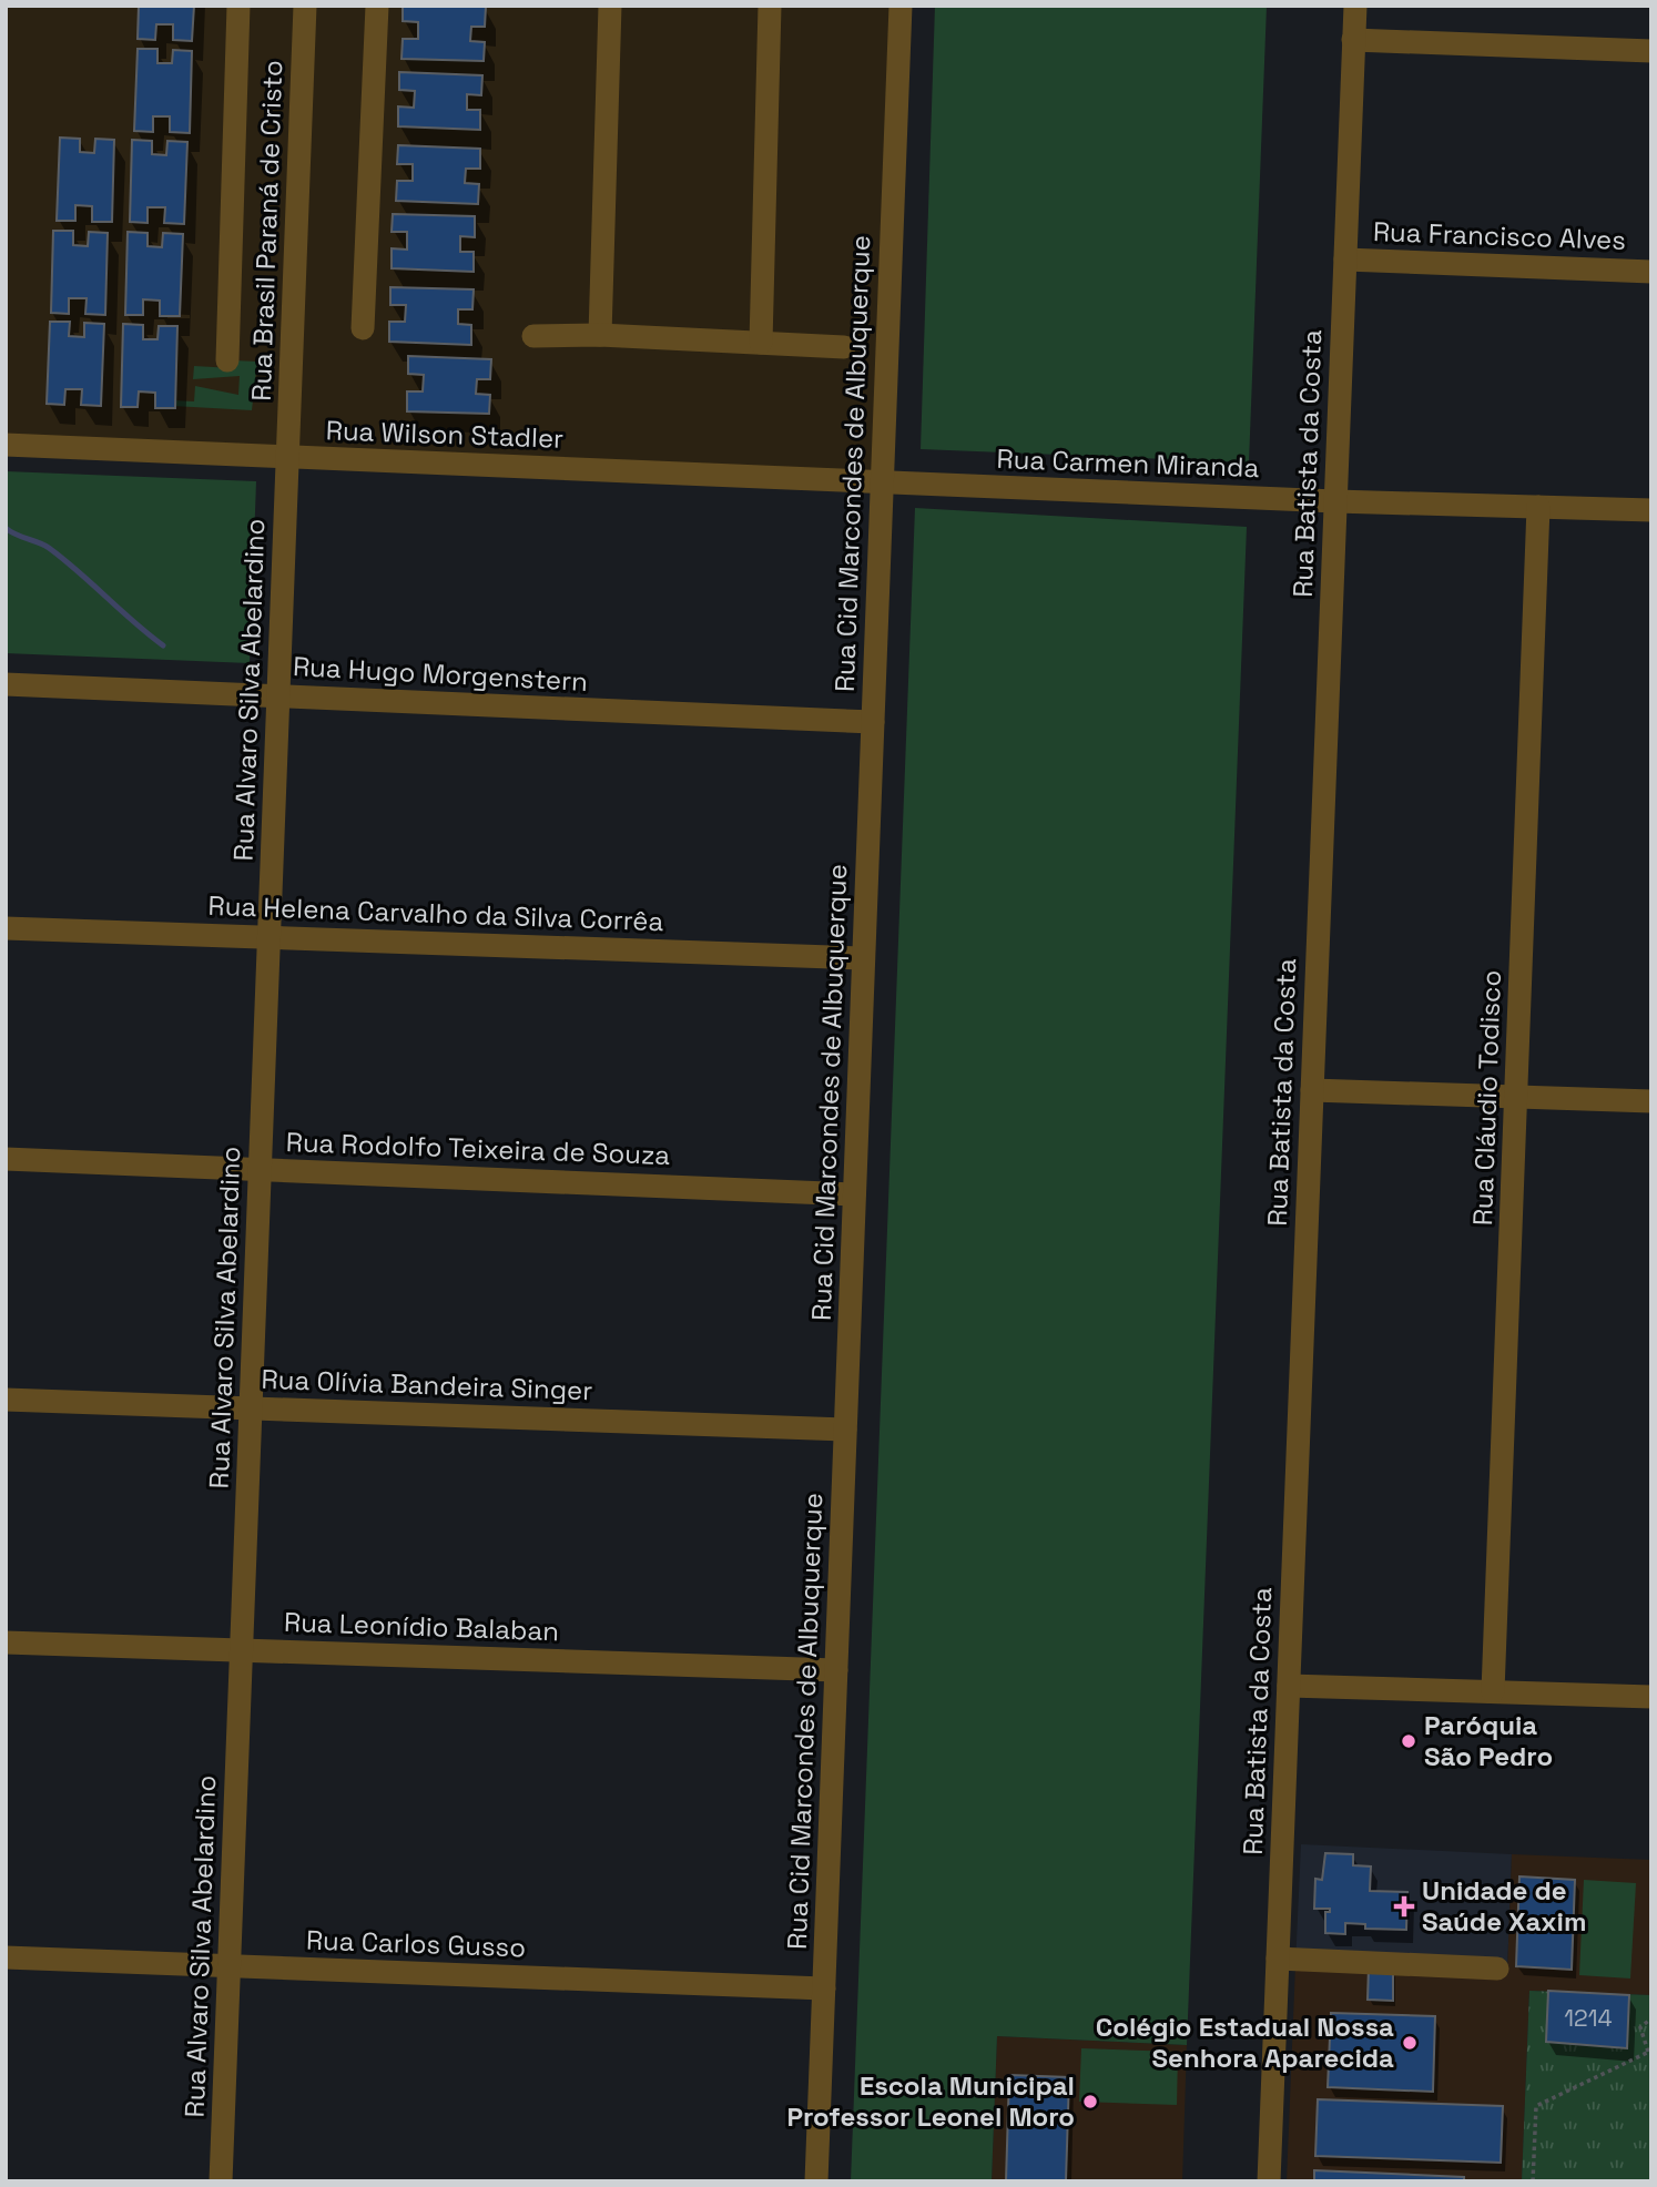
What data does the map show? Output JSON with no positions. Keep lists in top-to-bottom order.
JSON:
{
  "streets": {
    "street": [
      "Rua Brasil Paraná de Cristo",
      "Rua Francisco Alves",
      "Rua Wilson Stadler",
      "Rua Cid Marcondes de Albuquerque",
      "Rua Carmen Miranda",
      "Rua Batista da Costa",
      "Rua Hugo Morgenstern",
      "Rua Alvaro Silva Abelardino",
      "Rua Helena Carvalho da Silva Corrêa",
      "Rua Cláudio Todisco",
      "Rua Rodolfo Teixeira de Souza",
      "Rua Olívia Bandeira Singer",
      "Rua Leonídio Balaban",
      "Rua Carlos Gusso"
    ]
  },
  "crossings": [
    ["Rua Brasil Paraná de Cristo", "Rua Wilson Stadler"],
    ["Rua Brasil Paraná de Cristo", "Rua Alvaro Silva Abelardino"],
    ["Rua Francisco Alves", "Rua Batista da Costa"],
    ["Rua Wilson Stadler", "Rua Cid Marcondes de Albuquerque"],
    ["Rua Wilson Stadler", "Rua Carmen Miranda"],
    ["Rua Wilson Stadler", "Rua Alvaro Silva Abelardino"],
    ["Rua Cid Marcondes de Albuquerque", "Rua Carmen Miranda"],
    ["Rua Cid Marcondes de Albuquerque", "Rua Hugo Morgenstern"],
    ["Rua Cid Marcondes de Albuquerque", "Rua Helena Carvalho da Silva Corrêa"],
    ["Rua Cid Marcondes de Albuquerque", "Rua Rodolfo Teixeira de Souza"],
    ["Rua Cid Marcondes de Albuquerque", "Rua Olívia Bandeira Singer"],
    ["Rua Cid Marcondes de Albuquerque", "Rua Leonídio Balaban"],
    ["Rua Cid Marcondes de Albuquerque", "Rua Carlos Gusso"],
    ["Rua Carmen Miranda", "Rua Batista da Costa"],
    ["Rua Carmen Miranda", "Rua Cláudio Todisco"],
    ["Rua Hugo Morgenstern", "Rua Alvaro Silva Abelardino"],
    ["Rua Alvaro Silva Abelardino", "Rua Helena Carvalho da Silva Corrêa"],
    ["Rua Alvaro Silva Abelardino", "Rua Rodolfo Teixeira de Souza"],
    ["Rua Alvaro Silva Abelardino", "Rua Olívia Bandeira Singer"],
    ["Rua Alvaro Silva Abelardino", "Rua Leonídio Balaban"],
    ["Rua Alvaro Silva Abelardino", "Rua Carlos Gusso"]
  ],
  "places": {
    "other": ["Paróquia São Pedro", "Colégio Estadual Nossa Senhora Aparecida", "Escola Municipal Professor Leonel Moro"],
    "health": ["Unidade de Saúde Xaxim"]
  },
  "house_numbers": ["1214"]
}
